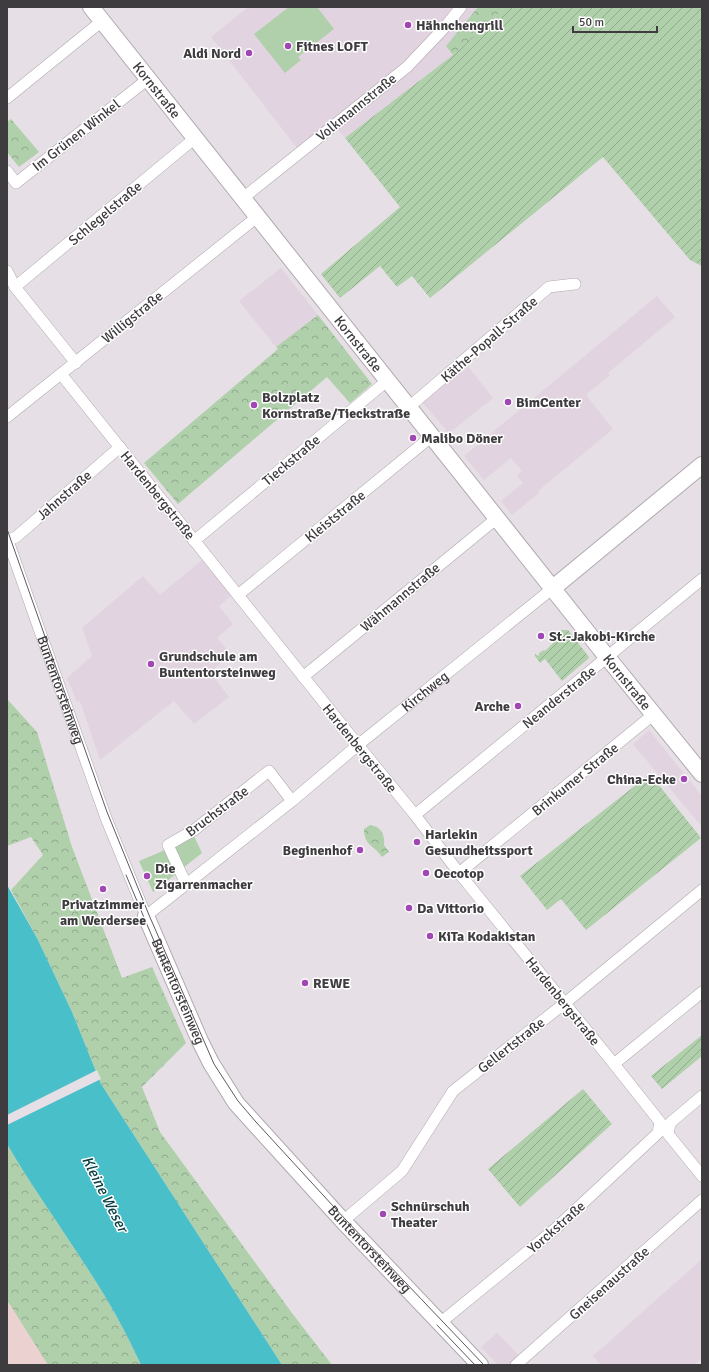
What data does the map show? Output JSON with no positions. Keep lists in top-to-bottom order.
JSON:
{
  "streets": {
    "street": [
      "Kornstraße",
      "Volkmannstraße",
      "Im Grünen Winkel",
      "Schlegelstraße",
      "Willigstraße",
      "Käthe-Popall-Straße",
      "Tieckstraße",
      "Jahnstraße",
      "Hardenbergstraße",
      "Kleiststraße",
      "Wähmannstraße",
      "Buntentorsteinweg",
      "Kirchweg",
      "Neanderstraße",
      "Brinkumer Straße",
      "Bruchstraße",
      "Gellertstraße",
      "Yorckstraße",
      "Gneisenaustraße"
    ]
  },
  "crossings": [
    ["Kornstraße", "Volkmannstraße"],
    ["Kornstraße", "Im Grünen Winkel"],
    ["Kornstraße", "Schlegelstraße"],
    ["Kornstraße", "Willigstraße"],
    ["Kornstraße", "Käthe-Popall-Straße"],
    ["Kornstraße", "Tieckstraße"],
    ["Kornstraße", "Kleiststraße"],
    ["Kornstraße", "Wähmannstraße"],
    ["Kornstraße", "Kirchweg"],
    ["Kornstraße", "Neanderstraße"],
    ["Kornstraße", "Brinkumer Straße"],
    ["Willigstraße", "Hardenbergstraße"],
    ["Tieckstraße", "Hardenbergstraße"],
    ["Jahnstraße", "Hardenbergstraße"],
    ["Jahnstraße", "Buntentorsteinweg"],
    ["Hardenbergstraße", "Kleiststraße"],
    ["Hardenbergstraße", "Wähmannstraße"],
    ["Hardenbergstraße", "Kirchweg"],
    ["Hardenbergstraße", "Neanderstraße"],
    ["Hardenbergstraße", "Brinkumer Straße"],
    ["Hardenbergstraße", "Gellertstraße"],
    ["Hardenbergstraße", "Yorckstraße"],
    ["Buntentorsteinweg", "Kirchweg"],
    ["Buntentorsteinweg", "Gellertstraße"],
    ["Buntentorsteinweg", "Yorckstraße"],
    ["Kirchweg", "Bruchstraße"]
  ],
  "water": ["Kleine Weser"],
  "places": [
    "Hähnchengrill",
    "Fitnes LOFT",
    "Aldi Nord",
    "BimCenter",
    "Bolzplatz Kornstraße/Tieckstraße",
    "Malibo Döner",
    "St.-Jakobi-Kirche",
    "Grundschule am Buntentorsteinweg",
    "Arche",
    "China-Ecke",
    "Harlekin Gesundheitssport",
    "Beginenhof",
    "Oecotop",
    "Die Zigarrenmacher",
    "Privatzimmer am Werdersee",
    "Da Vittorio",
    "KiTa Kodakistan",
    "REWE",
    "Schnürschuh Theater"
  ],
  "scale_bar": "50 m"
}
